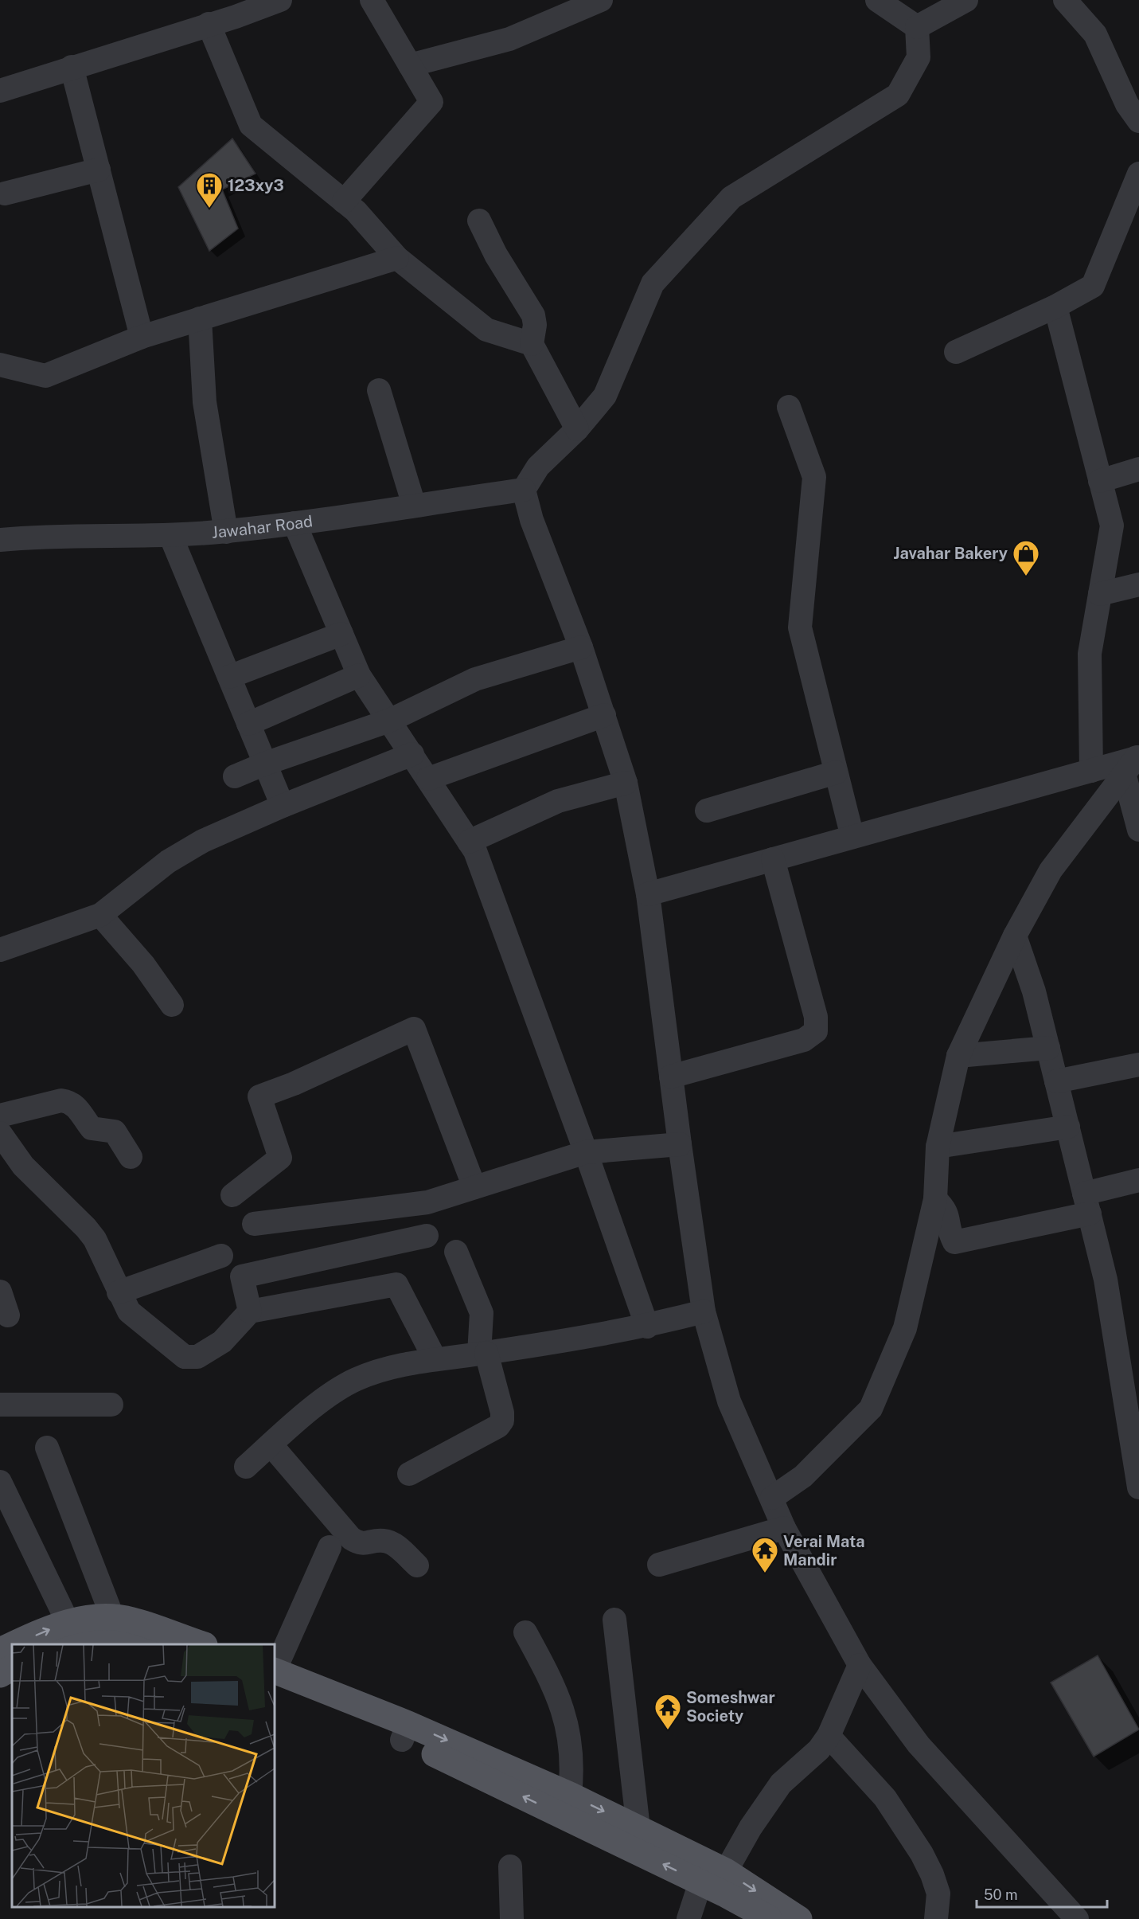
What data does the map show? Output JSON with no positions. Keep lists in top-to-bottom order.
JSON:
{
  "streets": {
    "street": ["Jawahar Road"]
  },
  "places": {
    "building": ["123xy3"],
    "shop": ["Javahar Bakery"],
    "temple": ["Verai Mata Mandir", "Someshwar Society"]
  },
  "scale_bar": "50 m"
}
